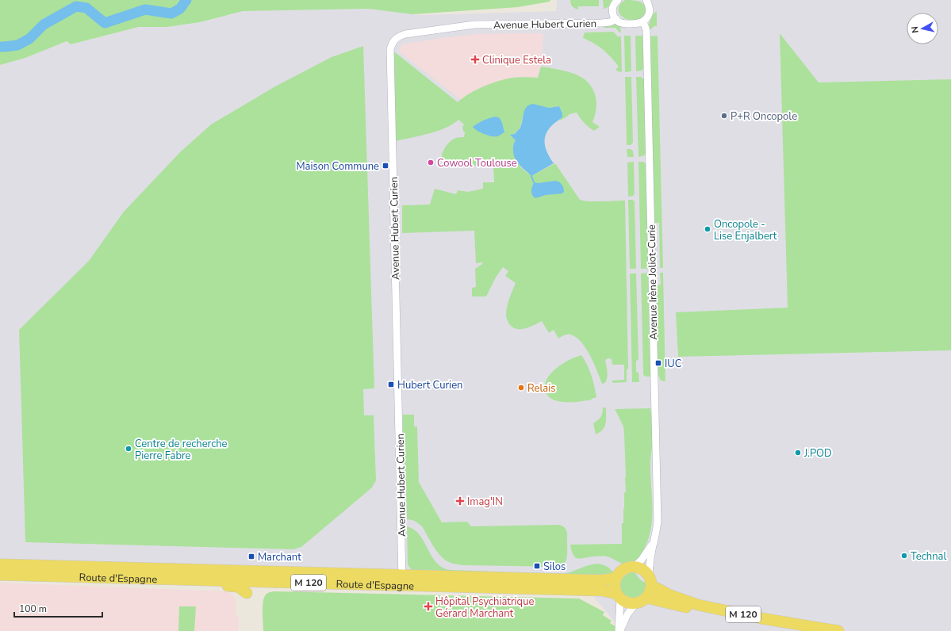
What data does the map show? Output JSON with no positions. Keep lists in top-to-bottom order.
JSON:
{
  "streets": {
    "main road": ["Route d'Espagne", "M 120"],
    "street": ["Avenue Hubert Curien", "Avenue Irène Joliot-Curie"]
  },
  "crossings": [
    ["Avenue Hubert Curien", "Route d'Espagne"],
    ["Avenue Irène Joliot-Curie", "Route d'Espagne"],
    ["Avenue Irène Joliot-Curie", "M 120"],
    ["Route d'Espagne", "M 120"]
  ],
  "places": {
    "health": ["Clinique Estela", "Imag'IN", "Hôpital Psychiatrique Gérard Marchant"],
    "other": [
      "P+R Oncopole",
      "Cowool Toulouse",
      "Oncopole - Lise Enjalbert",
      "Relais",
      "Centre de recherche Pierre Fabre",
      "J.POD",
      "Technal"
    ],
    "transit": [
      "Maison Commune",
      "IUC",
      "Hubert Curien",
      "Marchant",
      "Silos"
    ]
  },
  "scale_bar": "100 m",
  "north": "left"
}
